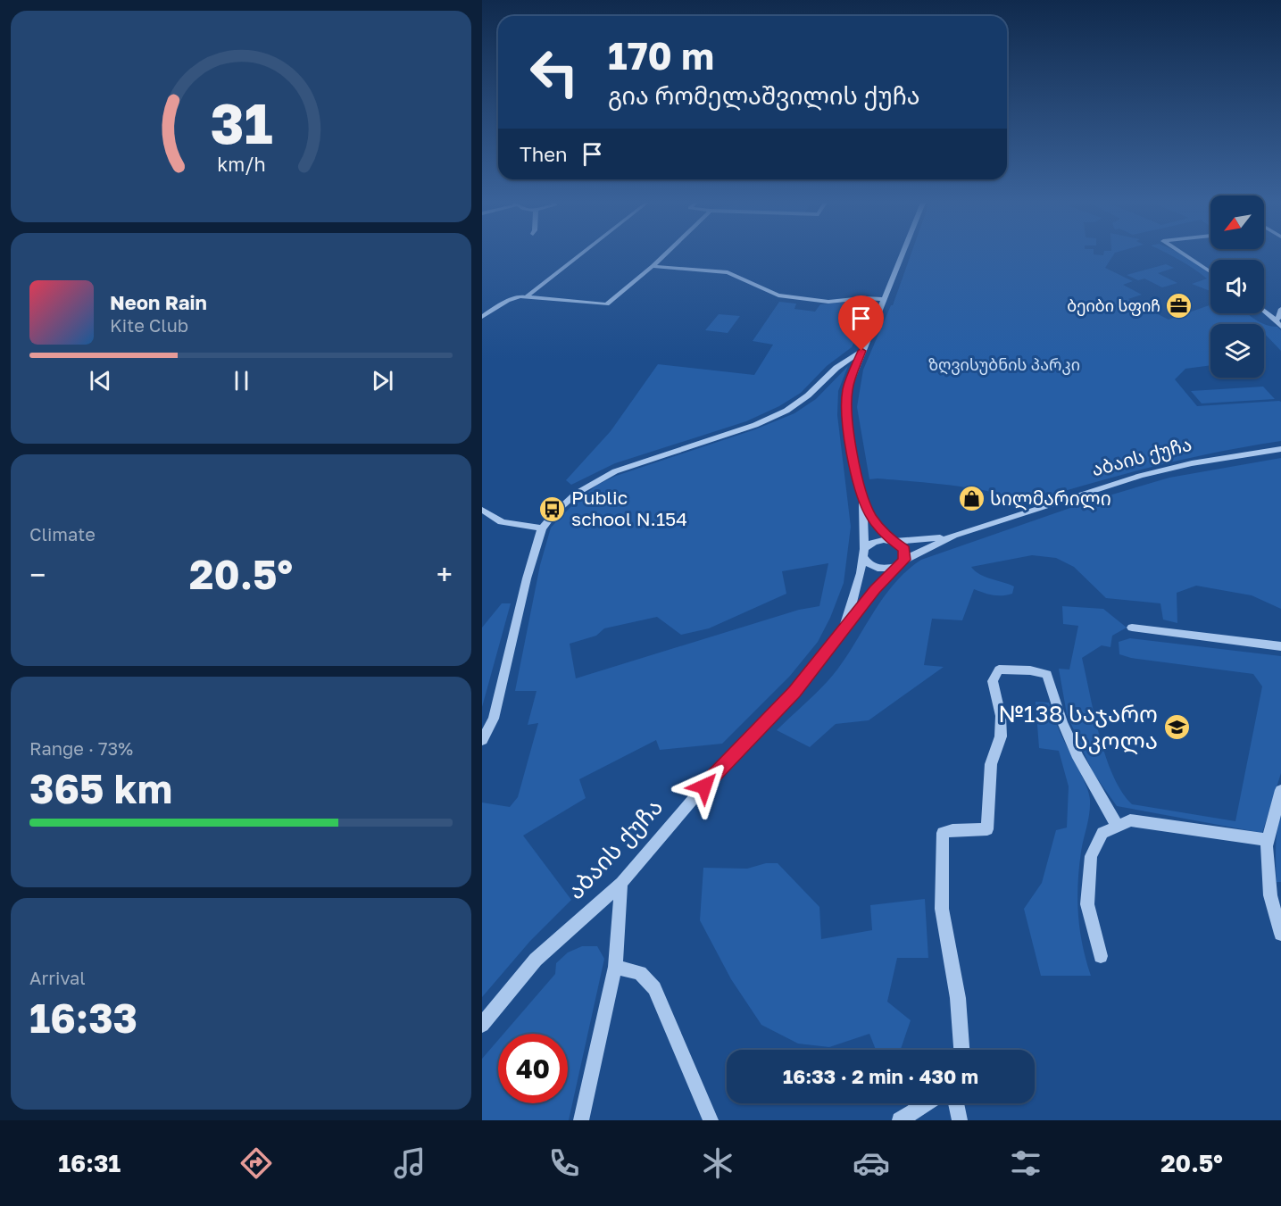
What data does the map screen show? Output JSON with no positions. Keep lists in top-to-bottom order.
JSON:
{
  "streets": {
    "street": ["აბაის ქუჩა"]
  },
  "parks": ["ზღვისუბნის პარკი"],
  "places": {
    "office": ["ბეიბი სფიჩ"],
    "shop": ["სილმარილი"],
    "bus stop": ["Public school N.154"],
    "school or university": ["№138 საჯარო სკოლა"]
  },
  "north": "bottom left",
  "page": {
    "turn": ["170 m", "გია რომელაშვილის ქუჩა"],
    "then": "Then",
    "song": ["Neon Rain", "Kite Club"],
    "tile": [
      "Climate",
      ["Range · 73%", "365 km"],
      ["Arrival", "16:33"]
    ],
    "heat": ["−", "20.5°", "+"],
    "limit": "40",
    "trip": "16:33 · 2 min · 430 m",
    "tabs": ["16:31", "20.5°"],
    "gauge": ["31", "km/h"]
  }
}
